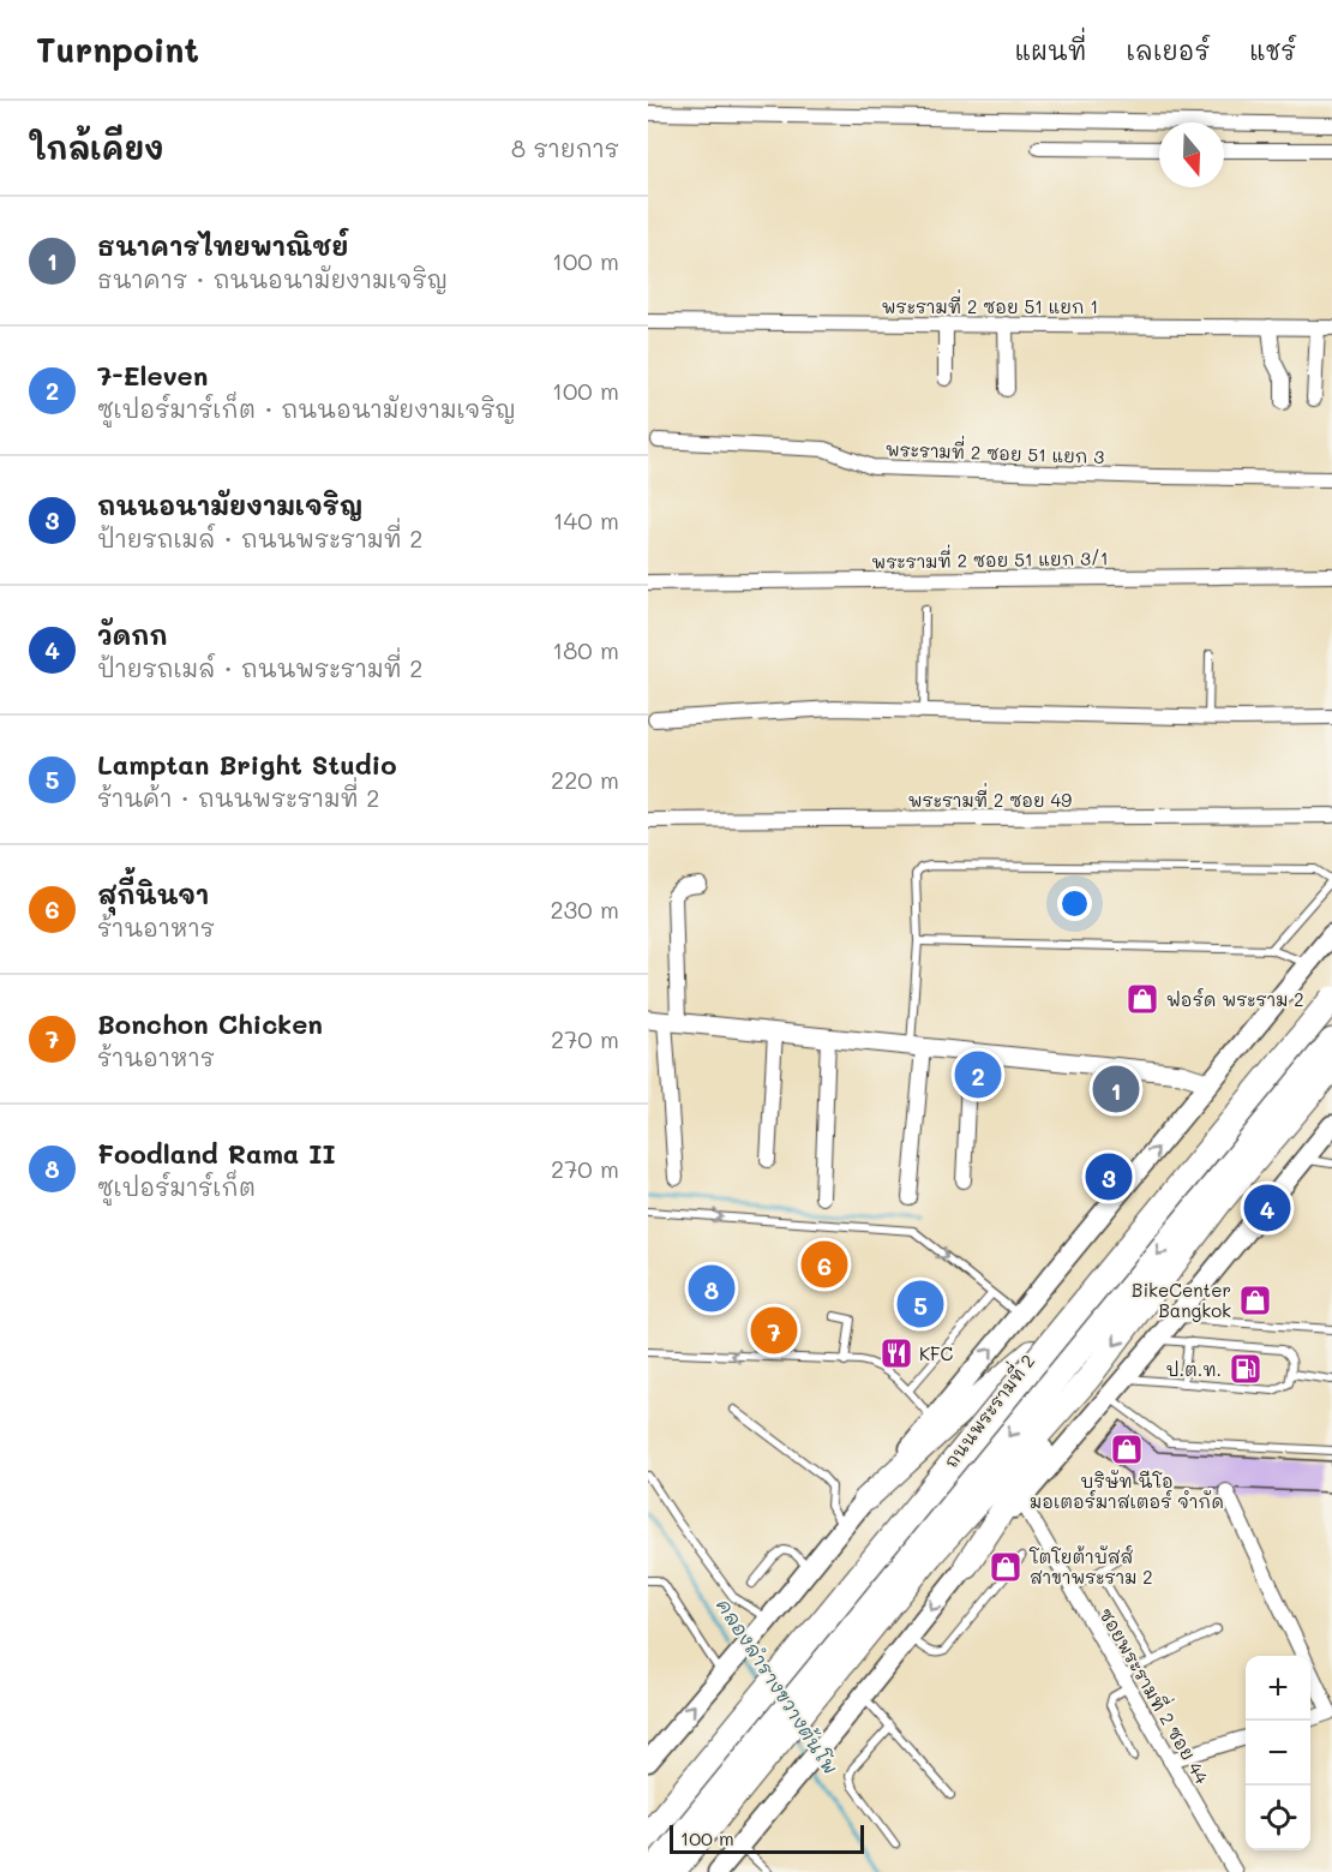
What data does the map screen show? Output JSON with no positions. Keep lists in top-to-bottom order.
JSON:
{
  "streets": {
    "highway": ["ถนนพระรามที่ 2"],
    "street": [
      "พระรามที่ 2 ซอย 51 แยก 1",
      "พระรามที่ 2 ซอย 51 แยก 3",
      "พระรามที่ 2 ซอย 51 แยก 3/1",
      "พระรามที่ 2 ซอย 49",
      "ซอยพระรามที่ 2 ซอย 44"
    ]
  },
  "water": ["คลองลำรางขวางต้นโพ"],
  "places": {
    "shop": [
      "ฟอร์ด พระราม 2",
      "BikeCenter Bangkok",
      "บริษัท นีโอ มอเตอร์มาสเตอร์ จำกัด",
      "โตโยต้าบัสส์ สาขาพระราม 2"
    ],
    "restaurant": ["KFC"],
    "fuel station": ["ป.ต.ท."]
  },
  "scale_bar": "100 m",
  "north": "bottom",
  "page": {
    "header": "Turnpoint",
    "nav": ["แผนที่", "เลเยอร์", "แชร์"],
    "heading": ["ใกล้เคียง", "8 รายการ"],
    "list": [
      {
        "mark": "1",
        "name": "ธนาคารไทยพาณิชย์",
        "note": "ธนาคาร · ถนนอนามัยงามเจริญ",
        "value": "100 m"
      },
      {
        "mark": "2",
        "name": "7-Eleven",
        "note": "ซูเปอร์มาร์เก็ต · ถนนอนามัยงามเจริญ",
        "value": "100 m"
      },
      {
        "mark": "3",
        "name": "ถนนอนามัยงามเจริญ",
        "note": "ป้ายรถเมล์ · ถนนพระรามที่ 2",
        "value": "140 m"
      },
      {
        "mark": "4",
        "name": "วัดกก",
        "note": "ป้ายรถเมล์ · ถนนพระรามที่ 2",
        "value": "180 m"
      },
      {
        "mark": "5",
        "name": "Lamptan Bright Studio",
        "note": "ร้านค้า · ถนนพระรามที่ 2",
        "value": "220 m"
      },
      {
        "mark": "6",
        "name": "สุกี้นินจา",
        "note": "ร้านอาหาร",
        "value": "230 m"
      },
      {
        "mark": "7",
        "name": "Bonchon Chicken",
        "note": "ร้านอาหาร",
        "value": "270 m"
      },
      {
        "mark": "8",
        "name": "Foodland Rama II",
        "note": "ซูเปอร์มาร์เก็ต",
        "value": "270 m"
      }
    ],
    "pins": [
      "2",
      "1",
      "3",
      "4",
      "6",
      "8",
      "5",
      "7"
    ],
    "map_buttons": ["+", "−"],
    "scale": "100 m"
  }
}
